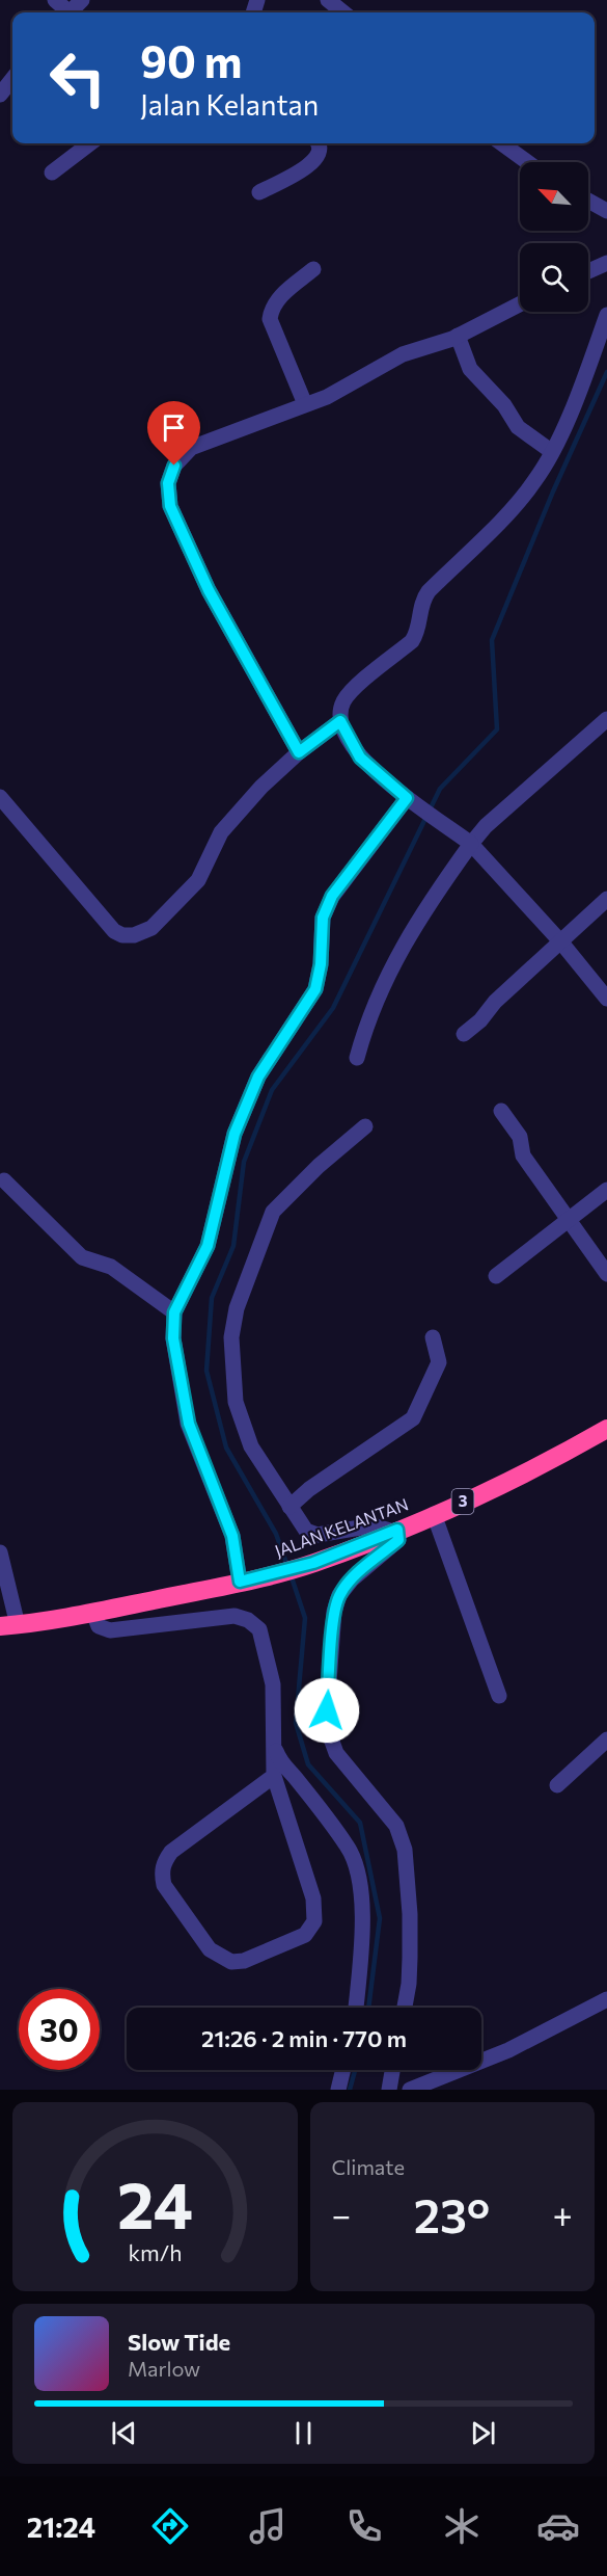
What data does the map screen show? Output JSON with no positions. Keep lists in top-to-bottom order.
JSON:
{
  "streets": {
    "highway": ["3", "JALAN KELANTAN"]
  },
  "north": "top left",
  "page": {
    "turn": ["90 m", "Jalan Kelantan"],
    "limit": "30",
    "trip": "21:26 · 2 min · 770 m",
    "tile": "Climate",
    "heat": ["−", "23°", "+"],
    "song": ["Slow Tide", "Marlow"],
    "tabs": "21:24",
    "gauge": ["24", "km/h"]
  }
}
